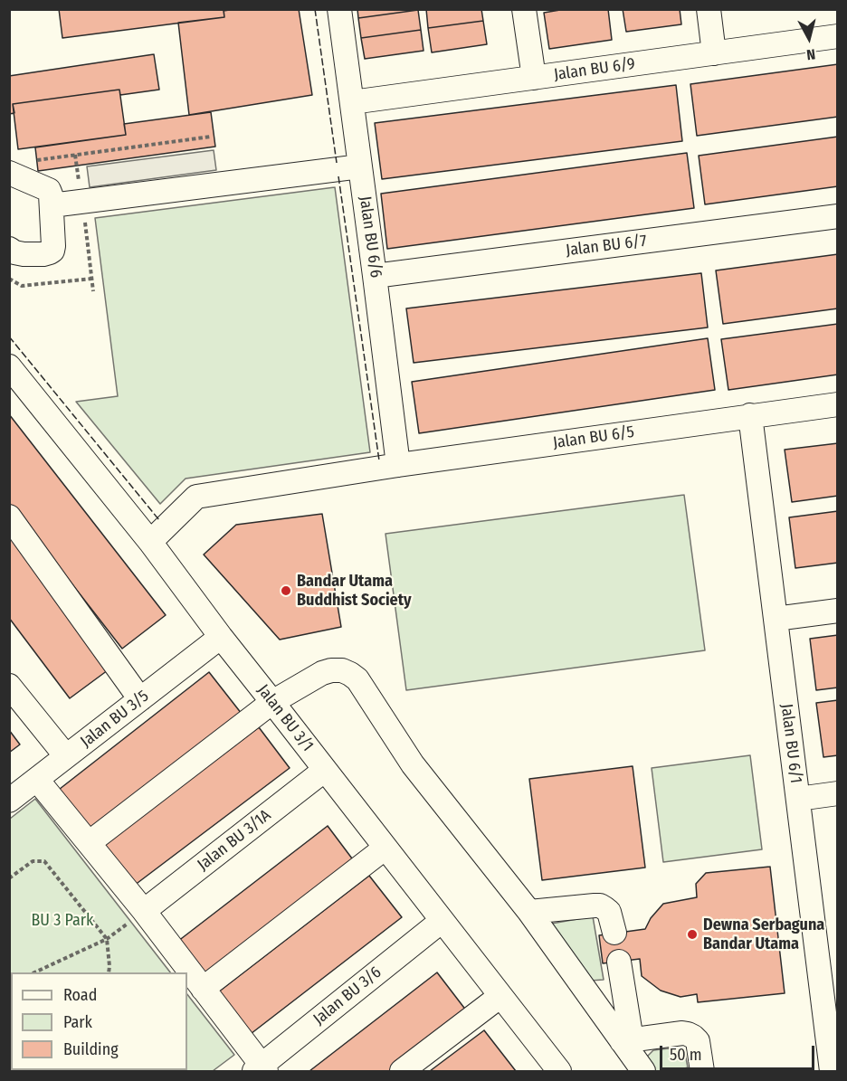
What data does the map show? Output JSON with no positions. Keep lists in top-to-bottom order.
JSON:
{
  "streets": {
    "street": [
      "Jalan BU 6/9",
      "Jalan BU 6/6",
      "Jalan BU 6/7",
      "Jalan BU 6/5",
      "Jalan BU 3/1",
      "Jalan BU 3/5",
      "Jalan BU 6/1",
      "Jalan BU 3/1A",
      "Jalan BU 3/6"
    ]
  },
  "crossings": [
    ["Jalan BU 6/9", "Jalan BU 6/6"],
    ["Jalan BU 6/6", "Jalan BU 6/7"],
    ["Jalan BU 6/6", "Jalan BU 6/5"],
    ["Jalan BU 6/5", "Jalan BU 3/1"],
    ["Jalan BU 6/5", "Jalan BU 6/1"],
    ["Jalan BU 3/1", "Jalan BU 3/5"],
    ["Jalan BU 3/1", "Jalan BU 3/1A"],
    ["Jalan BU 3/1", "Jalan BU 3/6"]
  ],
  "parks": ["BU 3 Park"],
  "places": ["Bandar Utama Buddhist Society", "Dewna Serbaguna Bandar Utama"],
  "legend": ["Road", "Park", "Building"],
  "scale_bar": "50 m",
  "north": "bottom"
}
